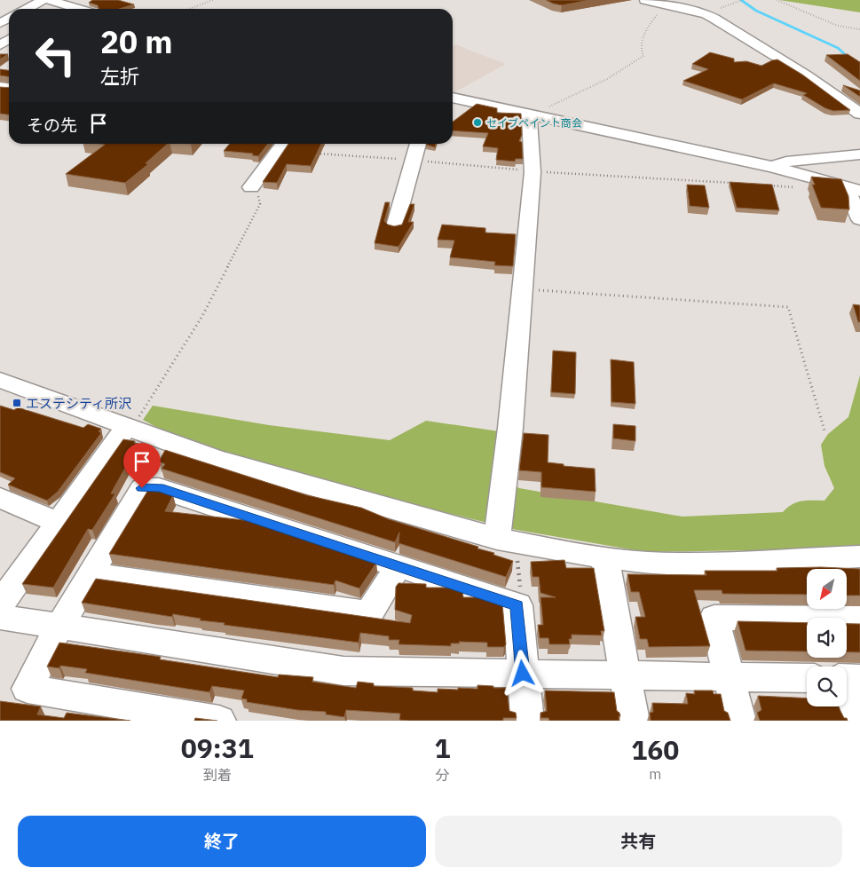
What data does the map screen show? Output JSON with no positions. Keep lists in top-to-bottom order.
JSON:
{
  "places": {
    "other": ["セイブペイント商会"],
    "transit": ["エステシティ所沢"]
  },
  "north": "bottom left",
  "page": {
    "turn": ["20 m", "左折"],
    "then": "その先",
    "eta": [
      "09:31",
      "到着",
      "1",
      "分",
      "160",
      "m"
    ],
    "buttons": ["終了", "共有"]
  }
}
